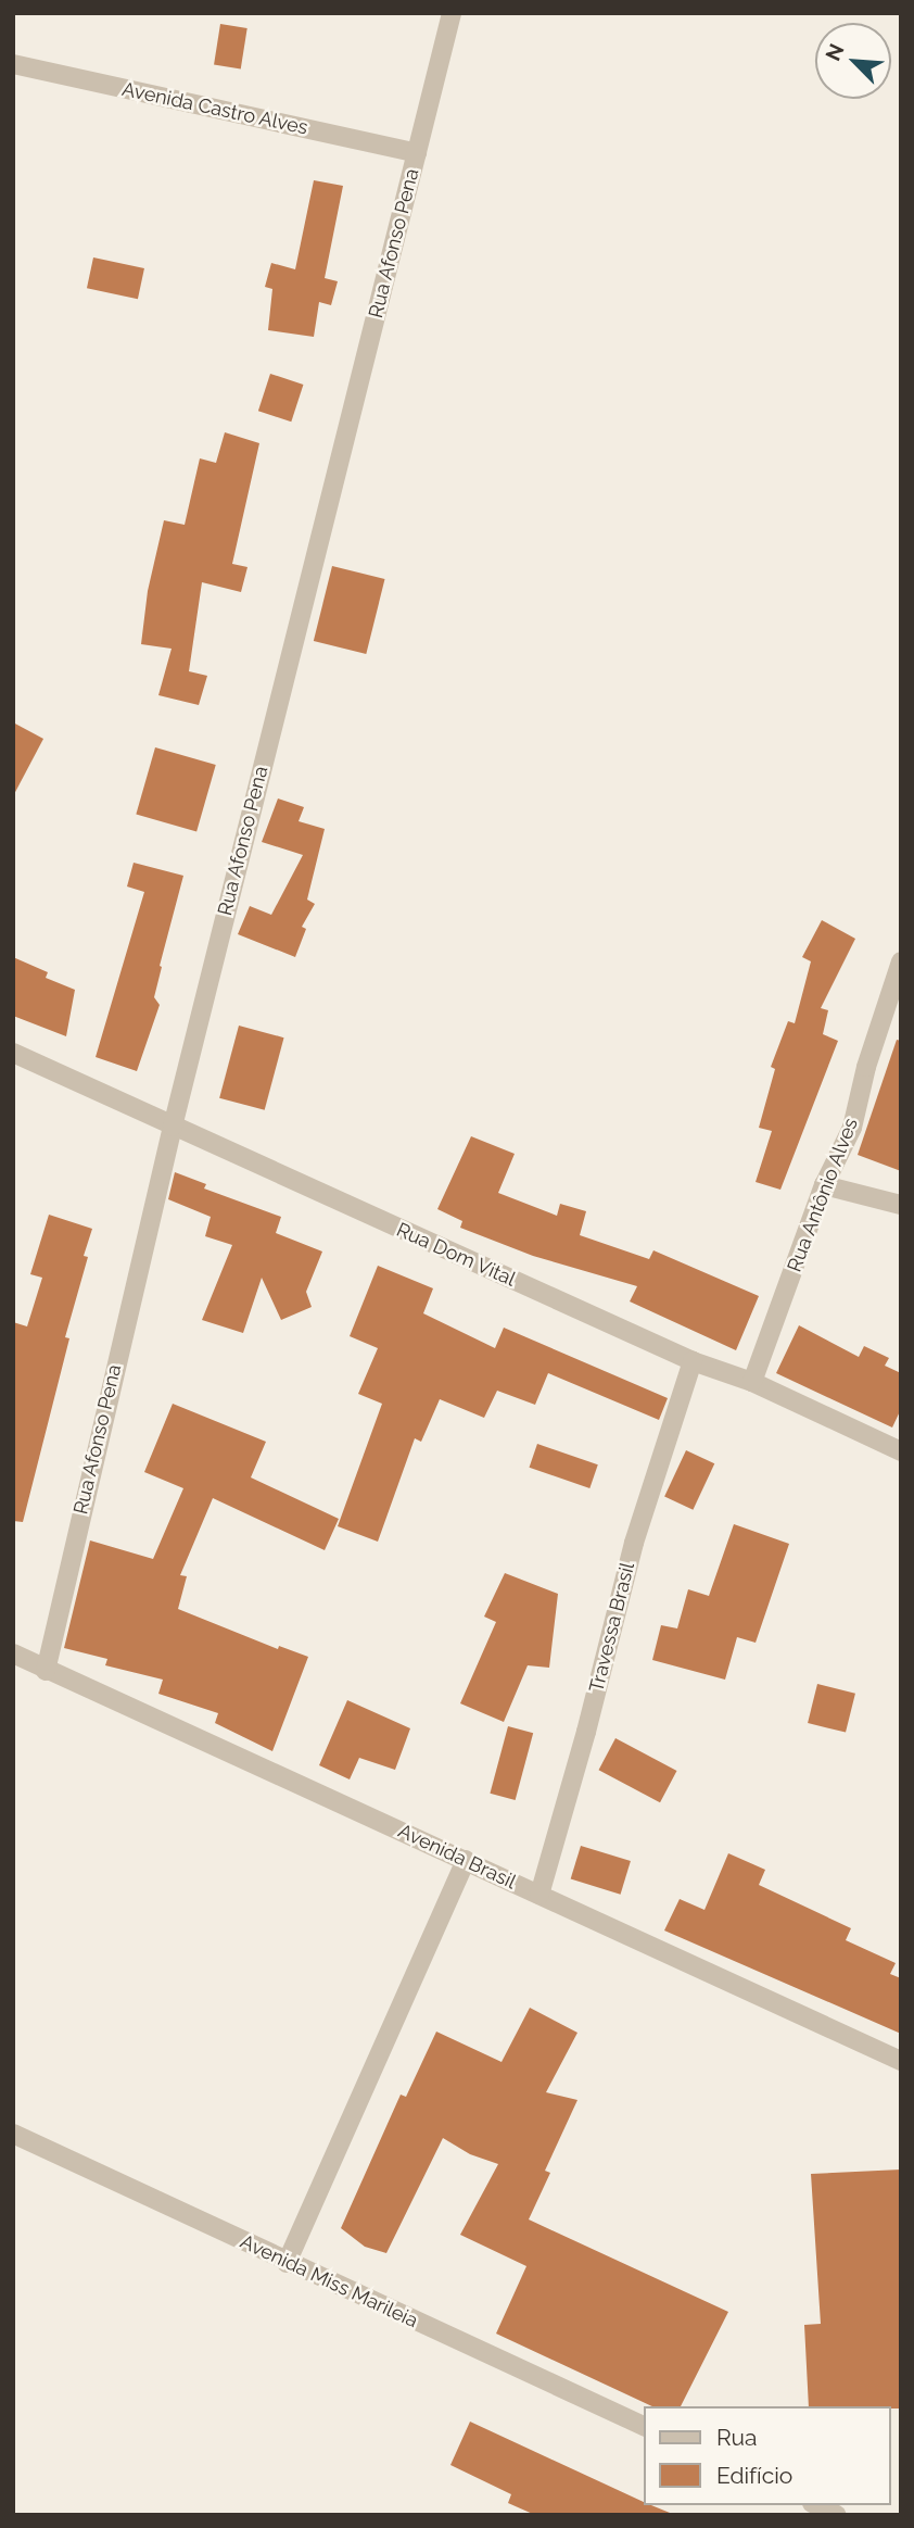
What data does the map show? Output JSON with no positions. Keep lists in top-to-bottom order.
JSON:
{
  "streets": {
    "street": [
      "Avenida Castro Alves",
      "Rua Afonso Pena",
      "Rua Antônio Alves",
      "Rua Dom Vital",
      "Travessa Brasil",
      "Avenida Brasil",
      "Avenida Miss Marileia"
    ]
  },
  "crossings": [
    ["Avenida Castro Alves", "Rua Afonso Pena"],
    ["Rua Afonso Pena", "Rua Dom Vital"],
    ["Rua Afonso Pena", "Avenida Brasil"],
    ["Rua Antônio Alves", "Rua Dom Vital"],
    ["Rua Dom Vital", "Travessa Brasil"],
    ["Travessa Brasil", "Avenida Brasil"]
  ],
  "legend": ["Rua", "Edifício"],
  "north": "top left"
}
